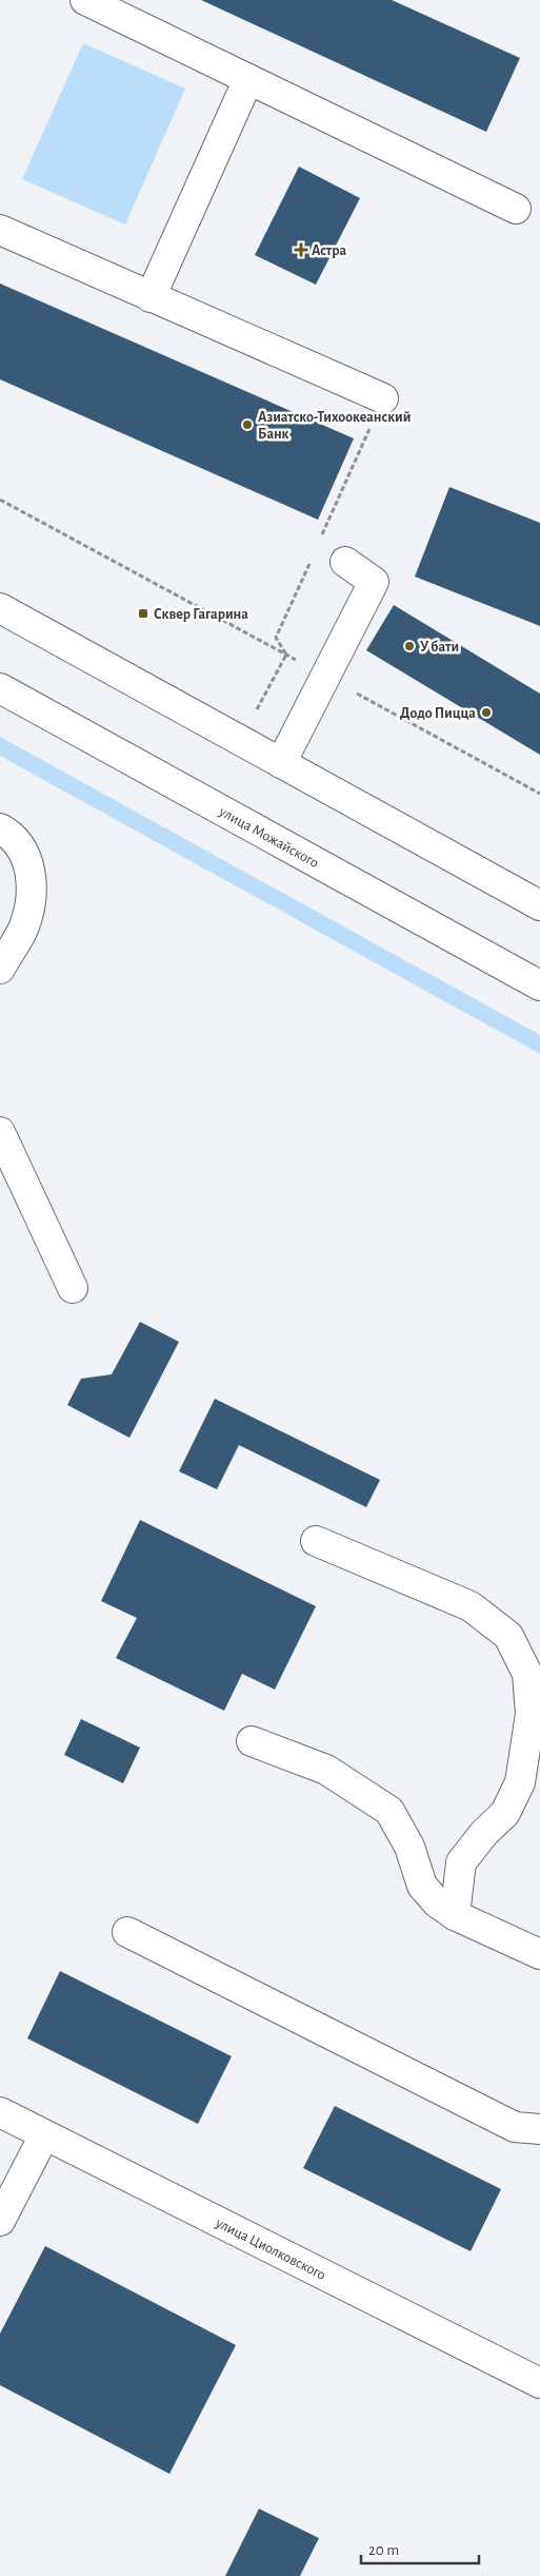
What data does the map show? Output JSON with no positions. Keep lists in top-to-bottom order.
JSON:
{
  "streets": {
    "main road": ["улица Можайского", "улица Циолковского"]
  },
  "places": {
    "health": ["Астра"],
    "other": ["Азиатско-Тихоокеанский Банк", "У бати", "Додо Пицца"],
    "transit": ["Сквер Гагарина"]
  },
  "scale_bar": "20 m"
}
